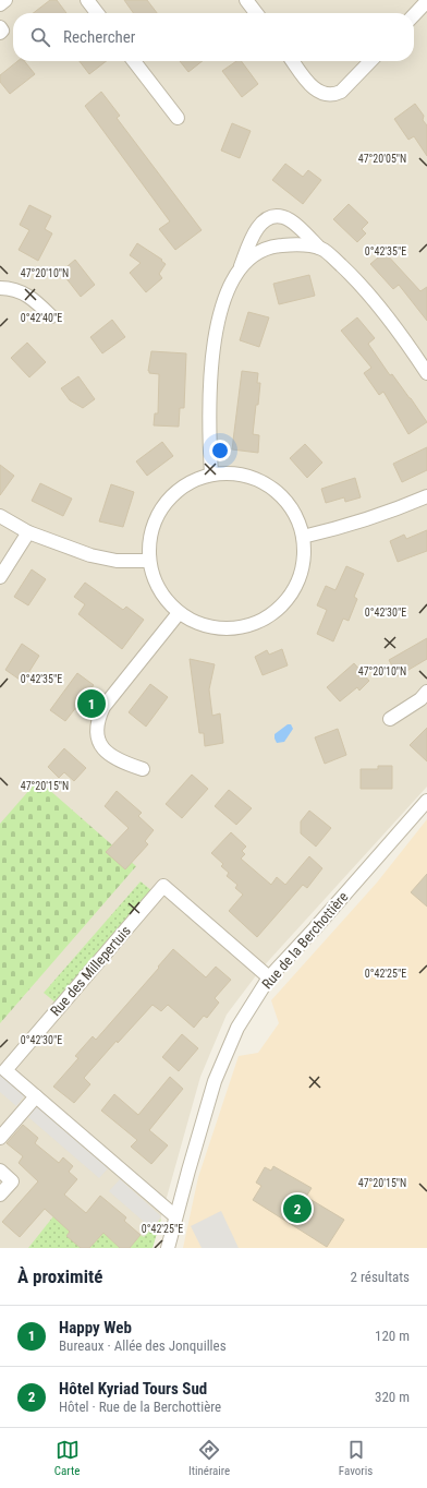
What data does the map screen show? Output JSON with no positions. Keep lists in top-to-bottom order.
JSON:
{
  "streets": {
    "street": ["Rue de la Berchottière", "Rue des Millepertuis"]
  },
  "crossings": [
    ["Rue de la Berchottière", "Rue des Millepertuis"]
  ],
  "page": {
    "search": "Rechercher",
    "pins": ["1", "2"],
    "heading": ["À proximité", "2 résultats"],
    "list": [
      {
        "mark": "1",
        "name": "Happy Web",
        "note": "Bureaux · Allée des Jonquilles",
        "value": "120 m"
      },
      {
        "mark": "2",
        "name": "Hôtel Kyriad Tours Sud",
        "note": "Hôtel · Rue de la Berchottière",
        "value": "320 m"
      }
    ],
    "nav": ["Carte", "Itinéraire", "Favoris"]
  },
  "coordinates": [
    "47°20'05\"N",
    "0°42'35\"E",
    "47°20'10\"N",
    "0°42'40\"E",
    "0°42'30\"E",
    "47°20'15\"N",
    "0°42'25\"E"
  ]
}
